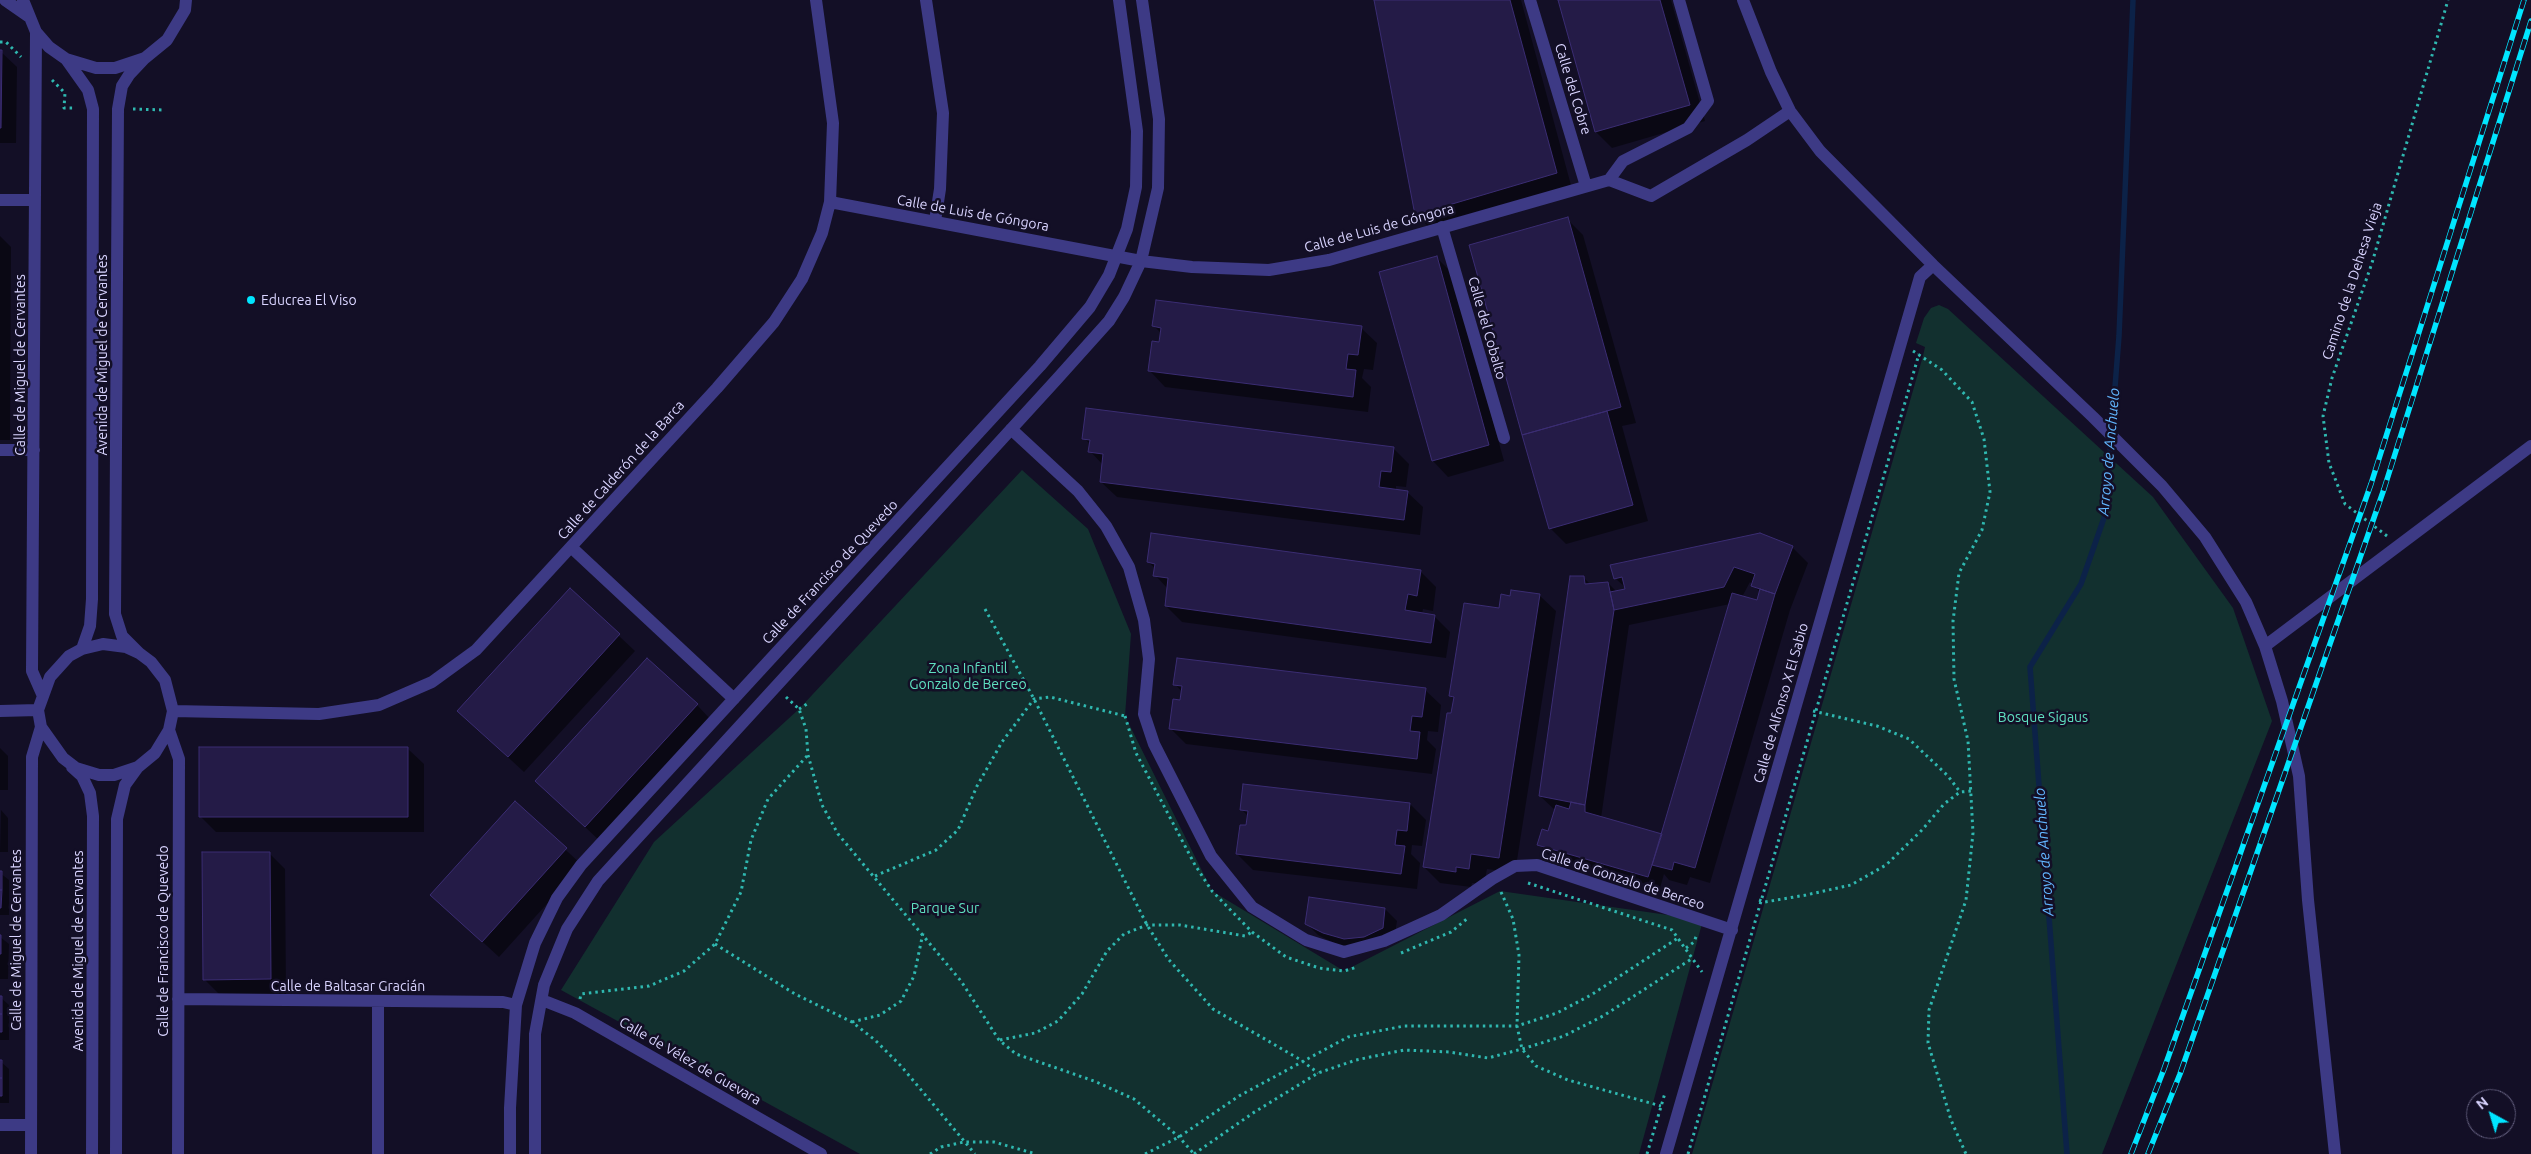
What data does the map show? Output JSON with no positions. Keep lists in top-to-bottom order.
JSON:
{
  "streets": {
    "street": [
      "Calle del Cobre",
      "Calle de Luis de Góngora",
      "Calle del Cobalto",
      "Avenida de Miguel de Cervantes",
      "Calle de Miguel de Cervantes",
      "Calle de Calderón de la Barca",
      "Calle de Francisco de Quevedo",
      "Calle de Alfonso X El Sabio",
      "Calle de Gonzalo de Berceo",
      "Calle de Baltasar Gracián",
      "Calle de Vélez de Guevara"
    ],
    "path": ["Camino de la Dehesa Vieja"]
  },
  "crossings": [
    ["Calle del Cobre", "Calle de Luis de Góngora"],
    ["Calle de Luis de Góngora", "Calle del Cobalto"],
    ["Calle de Luis de Góngora", "Calle de Calderón de la Barca"],
    ["Calle de Luis de Góngora", "Calle de Francisco de Quevedo"],
    ["Avenida de Miguel de Cervantes", "Calle de Miguel de Cervantes"],
    ["Avenida de Miguel de Cervantes", "Calle de Calderón de la Barca"],
    ["Avenida de Miguel de Cervantes", "Calle de Francisco de Quevedo"],
    ["Calle de Miguel de Cervantes", "Calle de Calderón de la Barca"],
    ["Calle de Miguel de Cervantes", "Calle de Francisco de Quevedo"],
    ["Calle de Calderón de la Barca", "Calle de Francisco de Quevedo"],
    ["Calle de Francisco de Quevedo", "Calle de Baltasar Gracián"],
    ["Calle de Alfonso X El Sabio", "Calle de Gonzalo de Berceo"]
  ],
  "water": ["Arroyo de Anchuelo"],
  "parks": ["Zona Infantil Gonzalo de Berceo", "Bosque Sigaus", "Parque Sur"],
  "places": ["Educrea El Viso"],
  "north": "top left"
}
